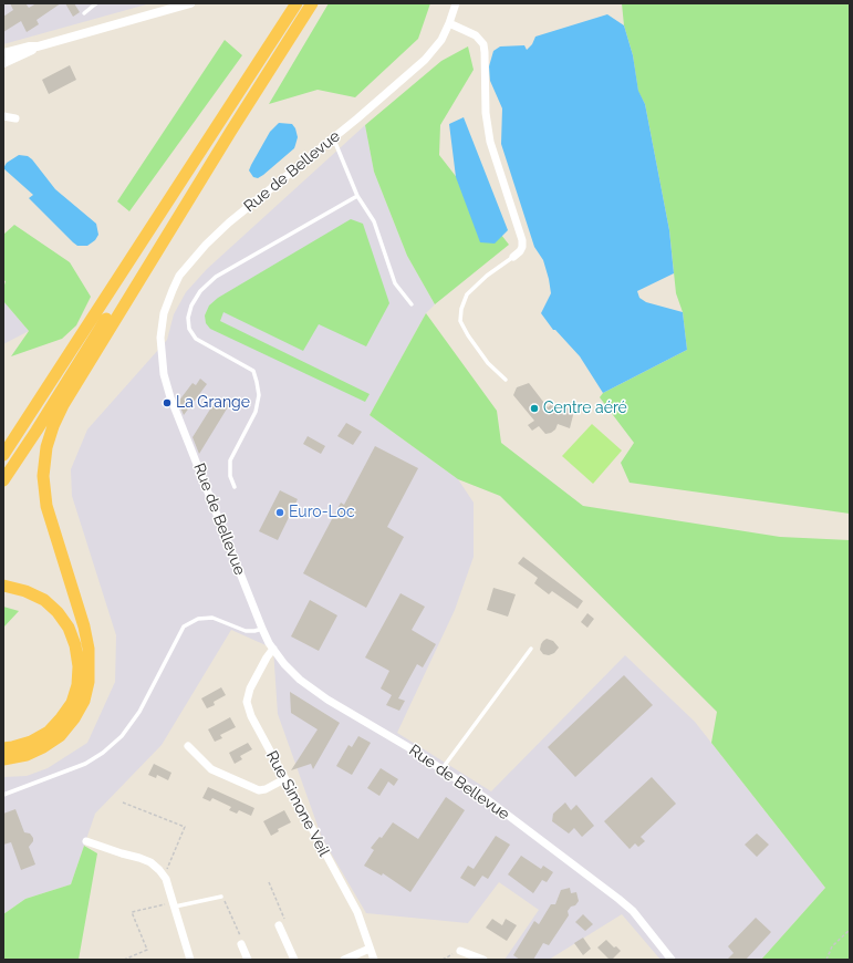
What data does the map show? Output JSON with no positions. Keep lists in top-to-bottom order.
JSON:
{
  "streets": {
    "street": ["Rue de Bellevue", "Rue Simone Veil"]
  },
  "crossings": [
    ["Rue de Bellevue", "Rue Simone Veil"]
  ],
  "places": ["La Grange", "Centre aéré", "Euro-Loc"]
}
